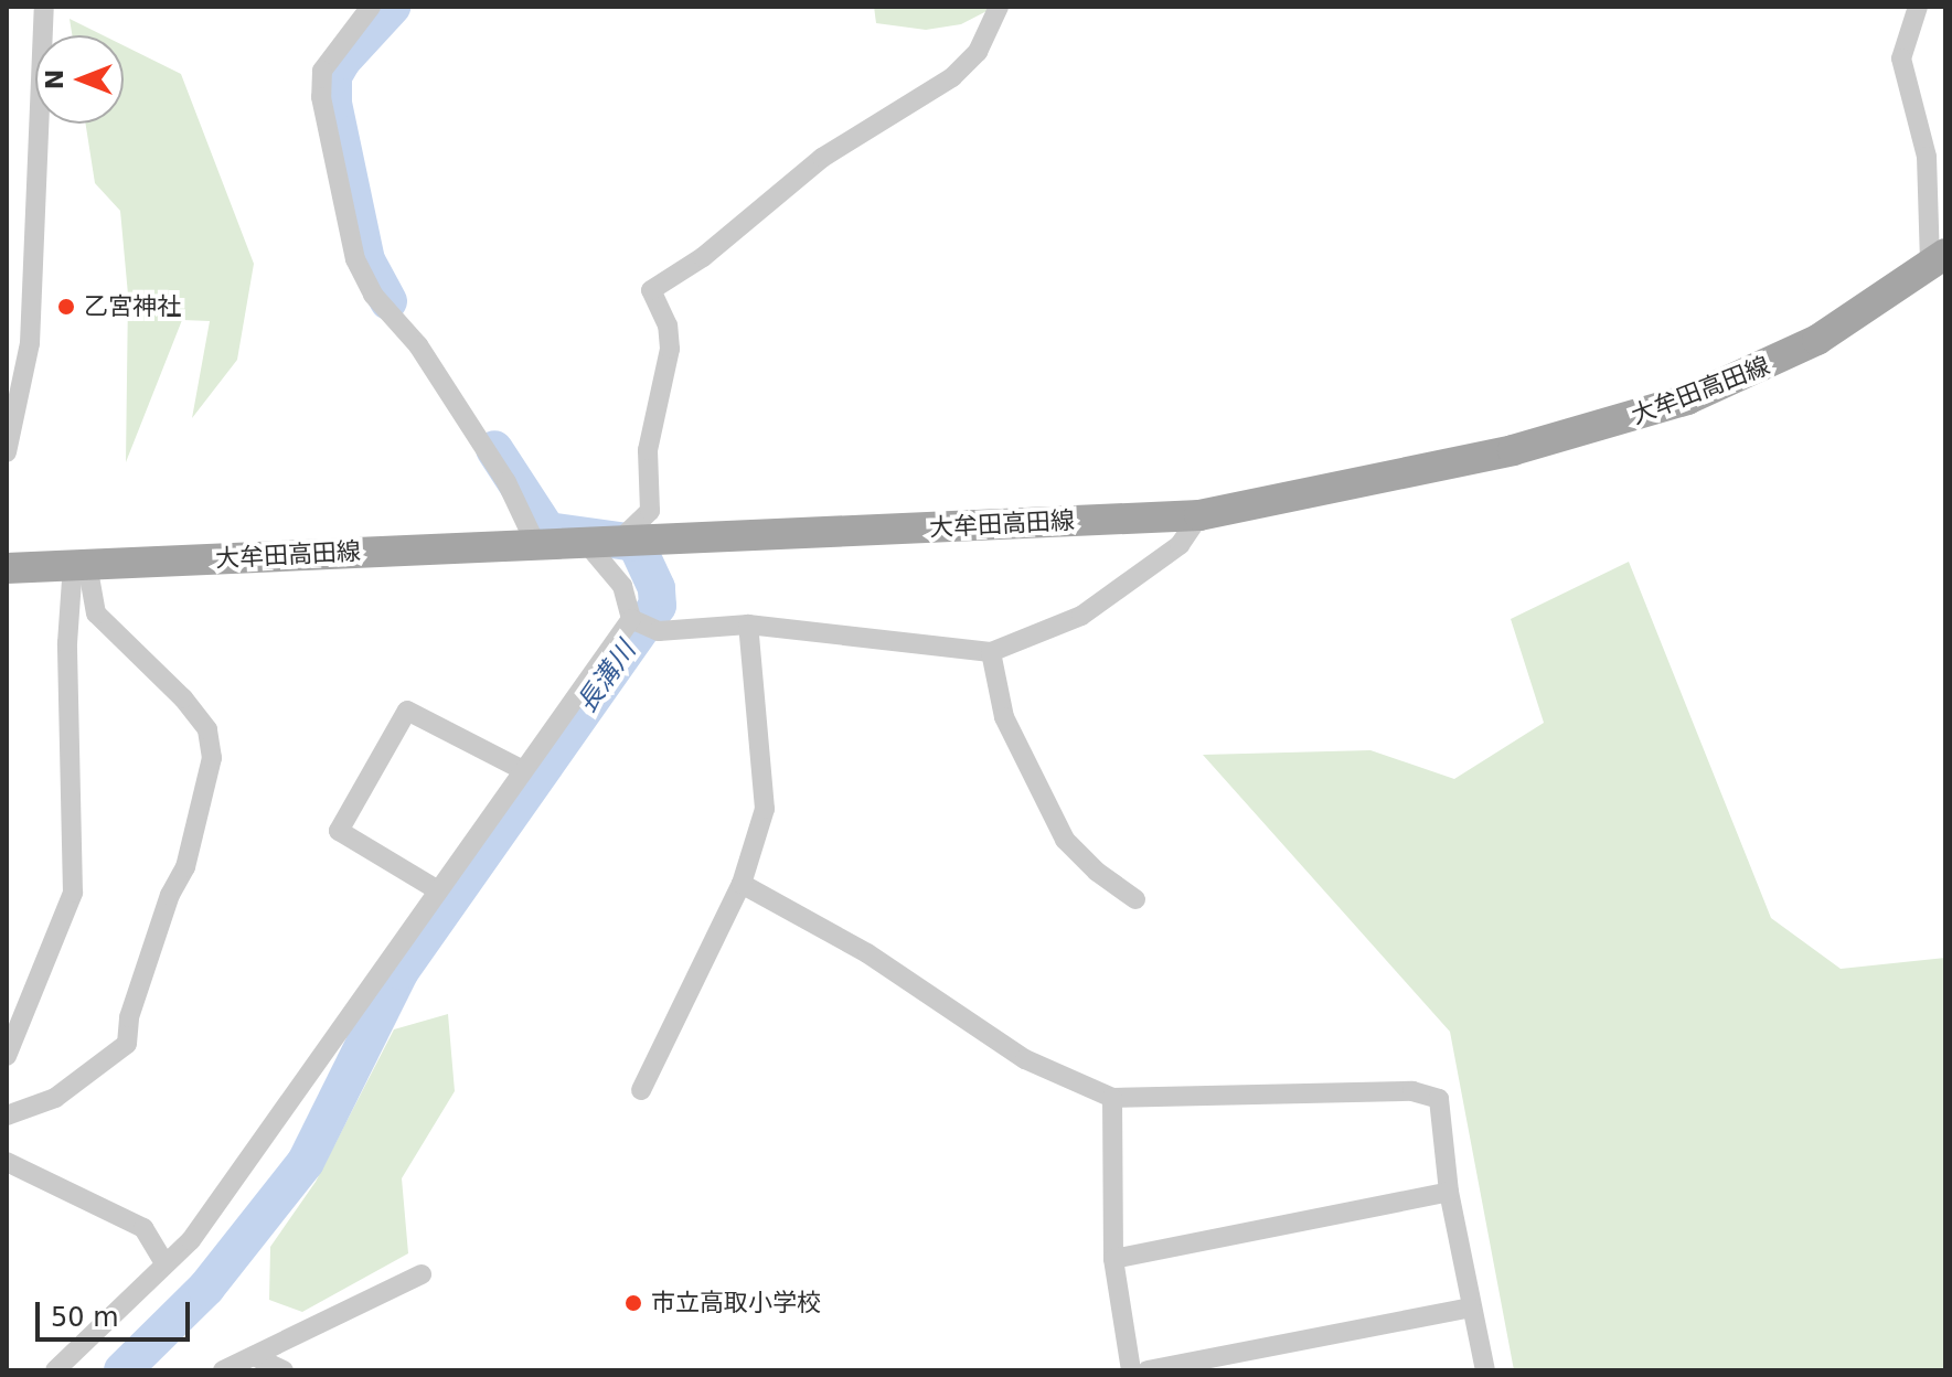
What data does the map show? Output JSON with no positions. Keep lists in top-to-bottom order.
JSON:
{
  "streets": {
    "main road": ["大牟田高田線"]
  },
  "water": ["長溝川"],
  "places": ["乙宮神社", "市立高取小学校"],
  "scale_bar": "50 m",
  "north": "left"
}
